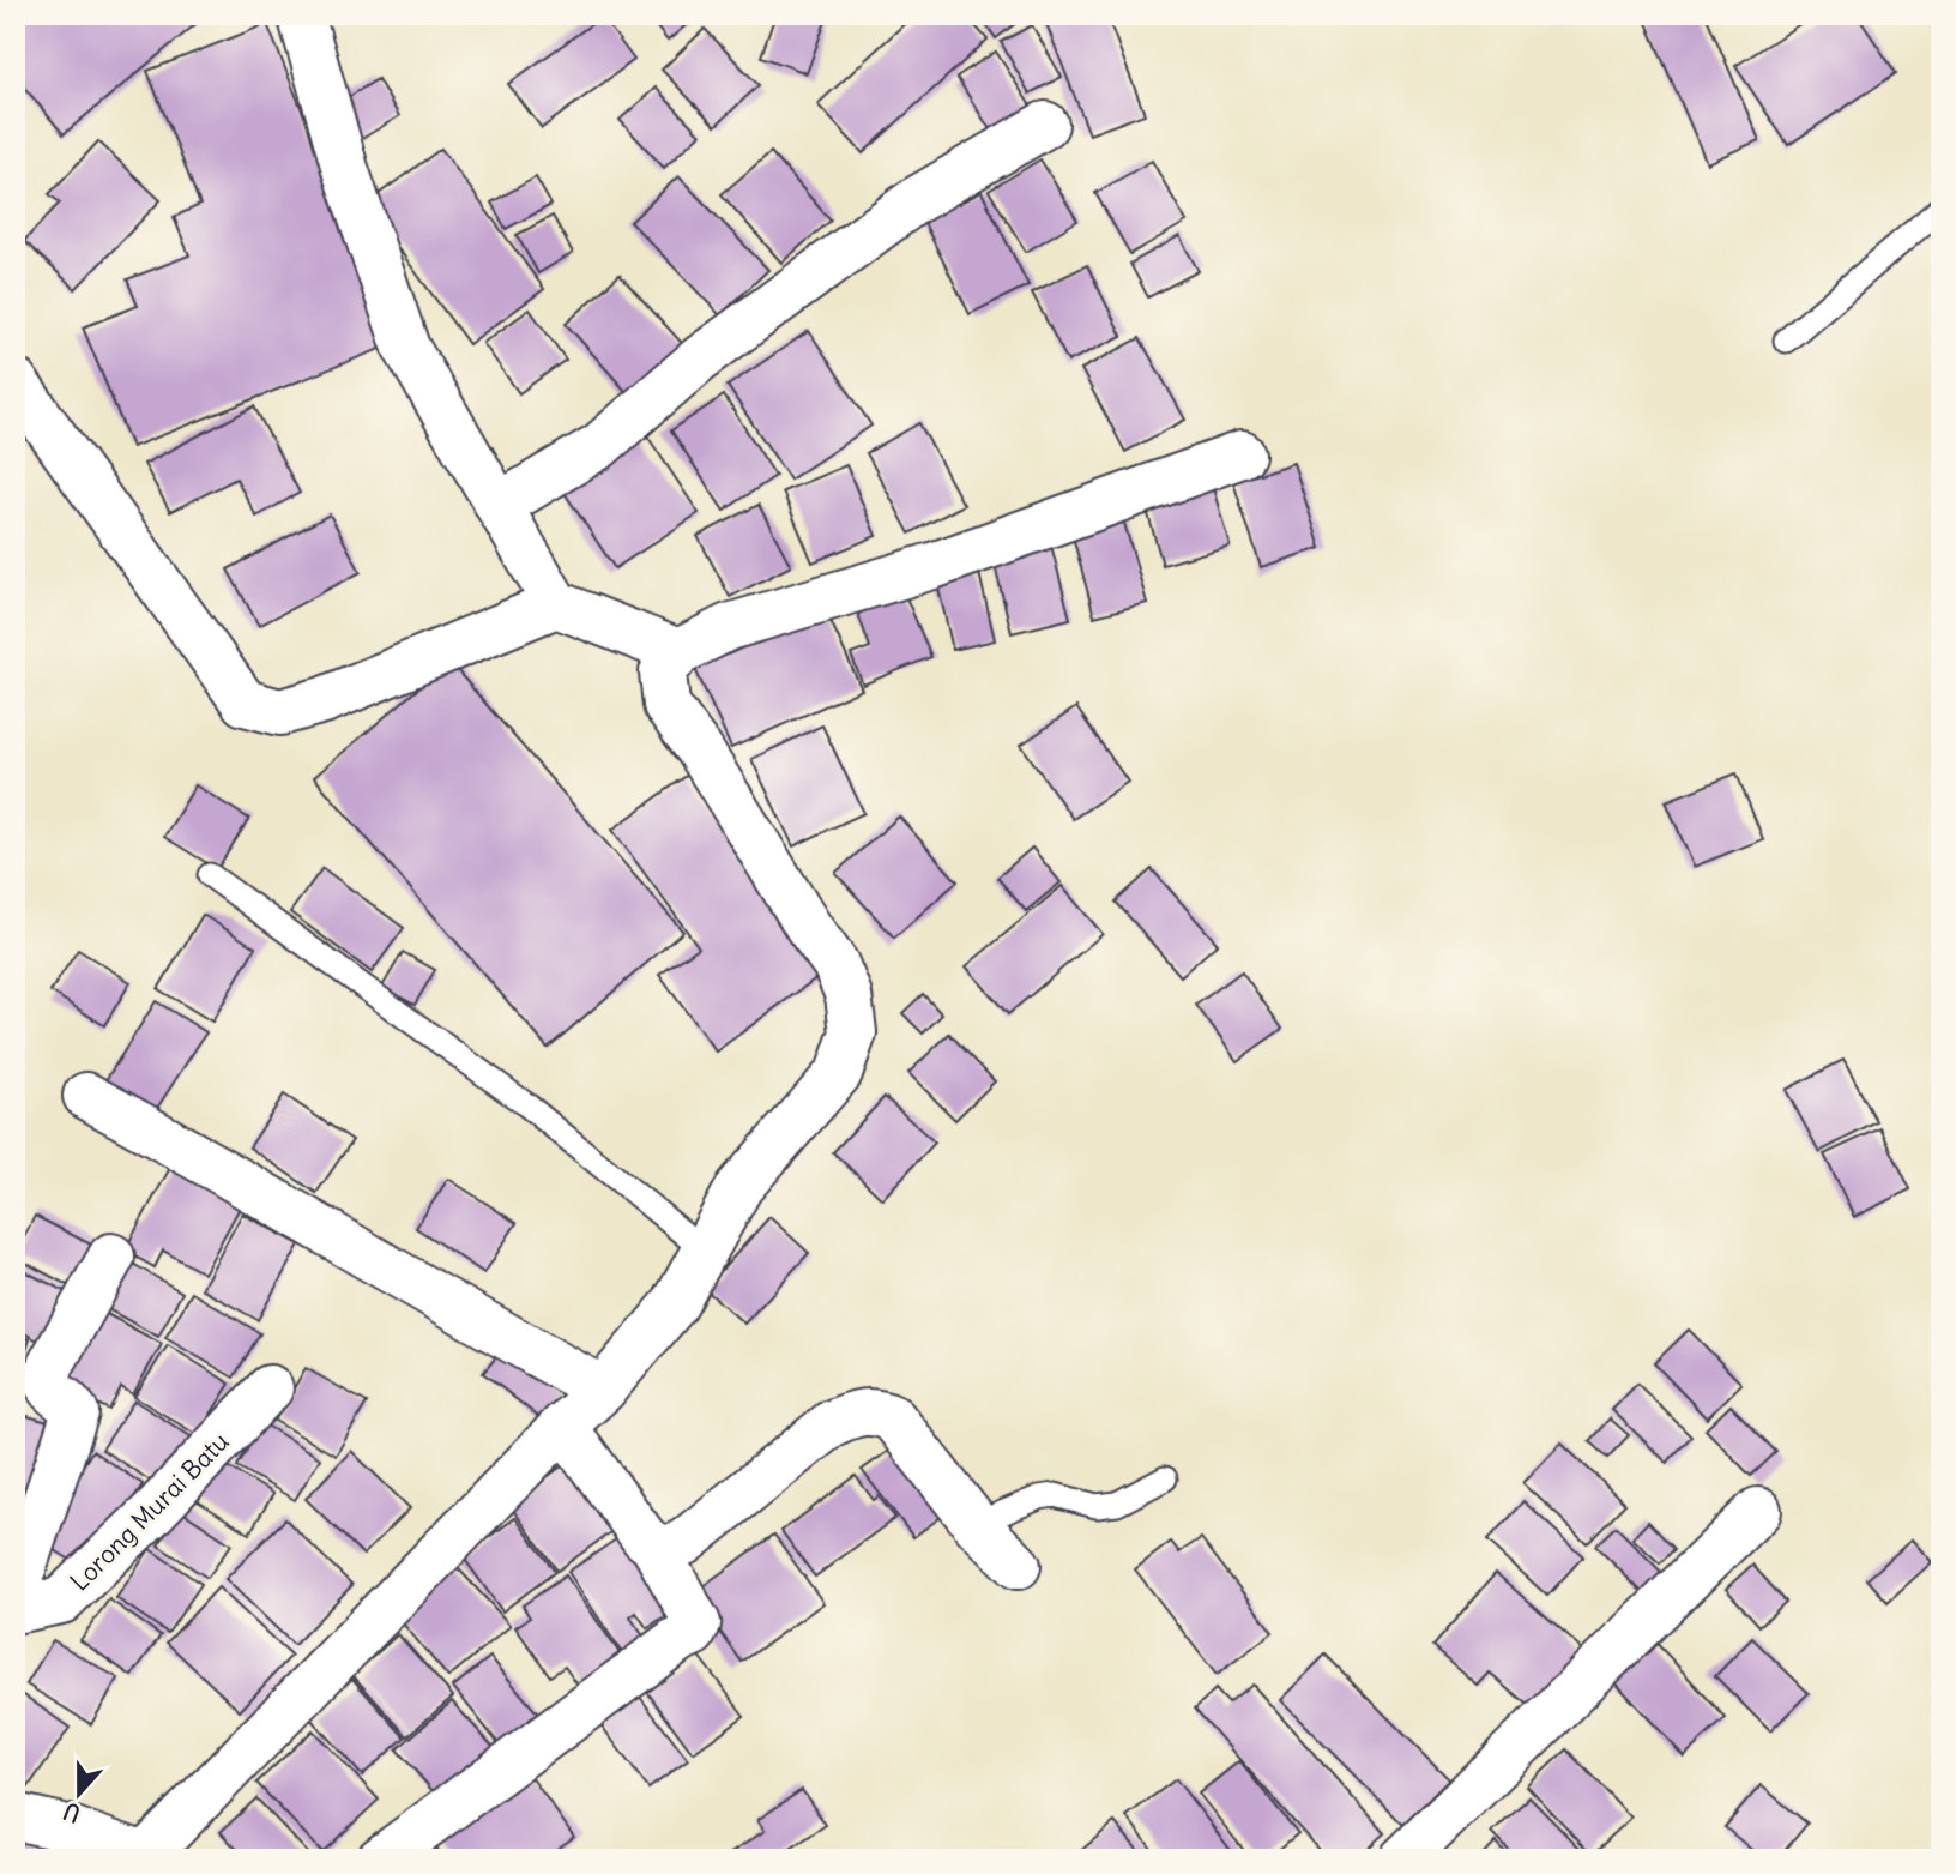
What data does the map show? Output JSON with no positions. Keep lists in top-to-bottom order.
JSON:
{
  "streets": {
    "street": ["Lorong Murai Batu"]
  },
  "north": "bottom"
}
